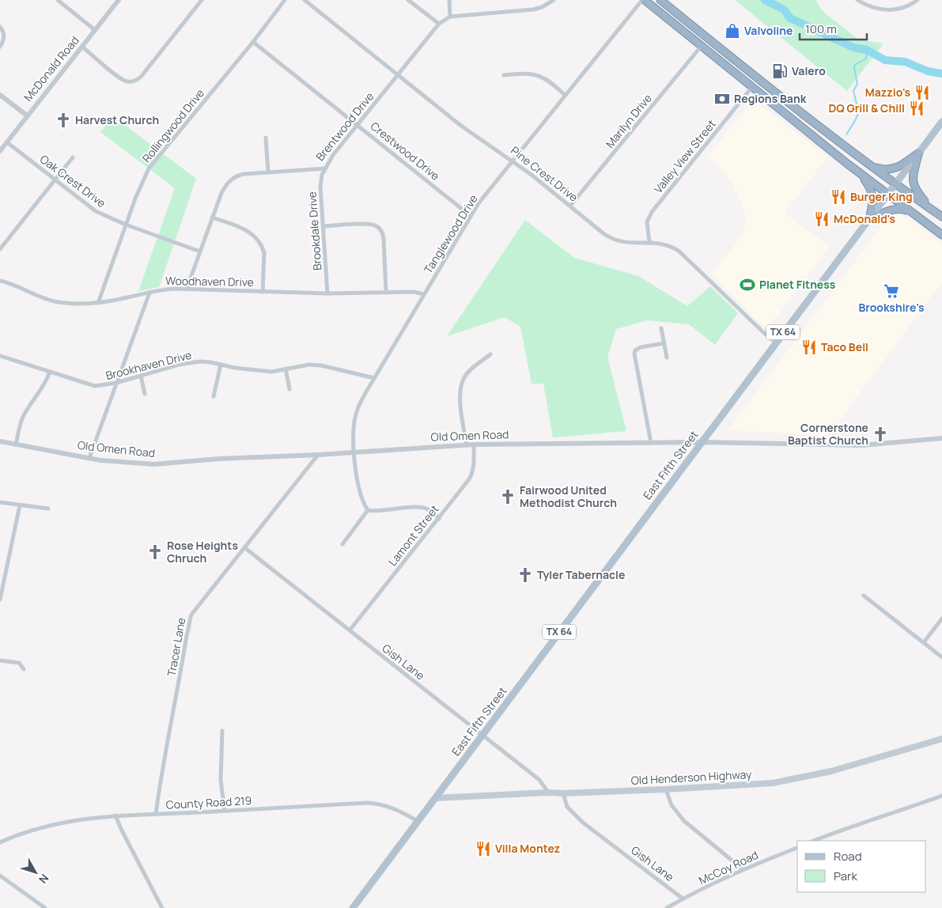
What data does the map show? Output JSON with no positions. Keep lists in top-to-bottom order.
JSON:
{
  "streets": {
    "main road": ["TX 64", "East Fifth Street", "Old Henderson Highway"],
    "street": [
      "McDonald Road",
      "Marilyn Drive",
      "Rollingwood Drive",
      "Brentwood Drive",
      "Crestwood Drive",
      "Valley View Street",
      "Pine Crest Drive",
      "Oak Crest Drive",
      "Brookdale Drive",
      "Tanglewood Drive",
      "Woodhaven Drive",
      "Brookhaven Drive",
      "Old Omen Road",
      "Lamont Street",
      "Tracer Lane",
      "Gish Lane",
      "County Road 219",
      "McCoy Road"
    ]
  },
  "crossings": [
    ["McDonald Road", "Oak Crest Drive"],
    ["Marilyn Drive", "Pine Crest Drive"],
    ["Rollingwood Drive", "Crestwood Drive"],
    ["Rollingwood Drive", "Oak Crest Drive"],
    ["Rollingwood Drive", "Woodhaven Drive"],
    ["Brentwood Drive", "Crestwood Drive"],
    ["Brentwood Drive", "Pine Crest Drive"],
    ["Brentwood Drive", "Oak Crest Drive"],
    ["Brentwood Drive", "Brookdale Drive"],
    ["Brentwood Drive", "Woodhaven Drive"],
    ["Crestwood Drive", "Tanglewood Drive"],
    ["Valley View Street", "Pine Crest Drive"],
    ["Pine Crest Drive", "Tanglewood Drive"],
    ["Pine Crest Drive", "East Fifth Street"],
    ["Brookdale Drive", "Woodhaven Drive"],
    ["Tanglewood Drive", "Woodhaven Drive"],
    ["Tanglewood Drive", "Brookhaven Drive"],
    ["Tanglewood Drive", "Old Omen Road"],
    ["TX 64", "East Fifth Street"],
    ["TX 64", "County Road 219"],
    ["Old Omen Road", "East Fifth Street"],
    ["Old Omen Road", "Lamont Street"],
    ["Old Omen Road", "Tracer Lane"],
    ["East Fifth Street", "Gish Lane"],
    ["East Fifth Street", "Old Henderson Highway"],
    ["East Fifth Street", "County Road 219"],
    ["Lamont Street", "Gish Lane"],
    ["Tracer Lane", "Gish Lane"],
    ["Tracer Lane", "County Road 219"],
    ["Gish Lane", "Old Henderson Highway"],
    ["Gish Lane", "McCoy Road"]
  ],
  "places": {
    "shop": ["Valvoline"],
    "fuel station": ["Valero"],
    "restaurant": [
      "Mazzio's",
      "DQ Grill & Chill",
      "Burger King",
      "McDonald's",
      "Taco Bell",
      "Villa Montez"
    ],
    "bank": ["Regions Bank"],
    "church": [
      "Harvest Church",
      "Cornerstone Baptist Church",
      "Fairwood United Methodist Church",
      "Rose Heights Chruch",
      "Tyler Tabernacle"
    ],
    "sports": ["Planet Fitness"],
    "supermarket": ["Brookshire's"]
  },
  "legend": ["Road", "Park"],
  "scale_bar": "100 m",
  "north": "bottom right"
}
